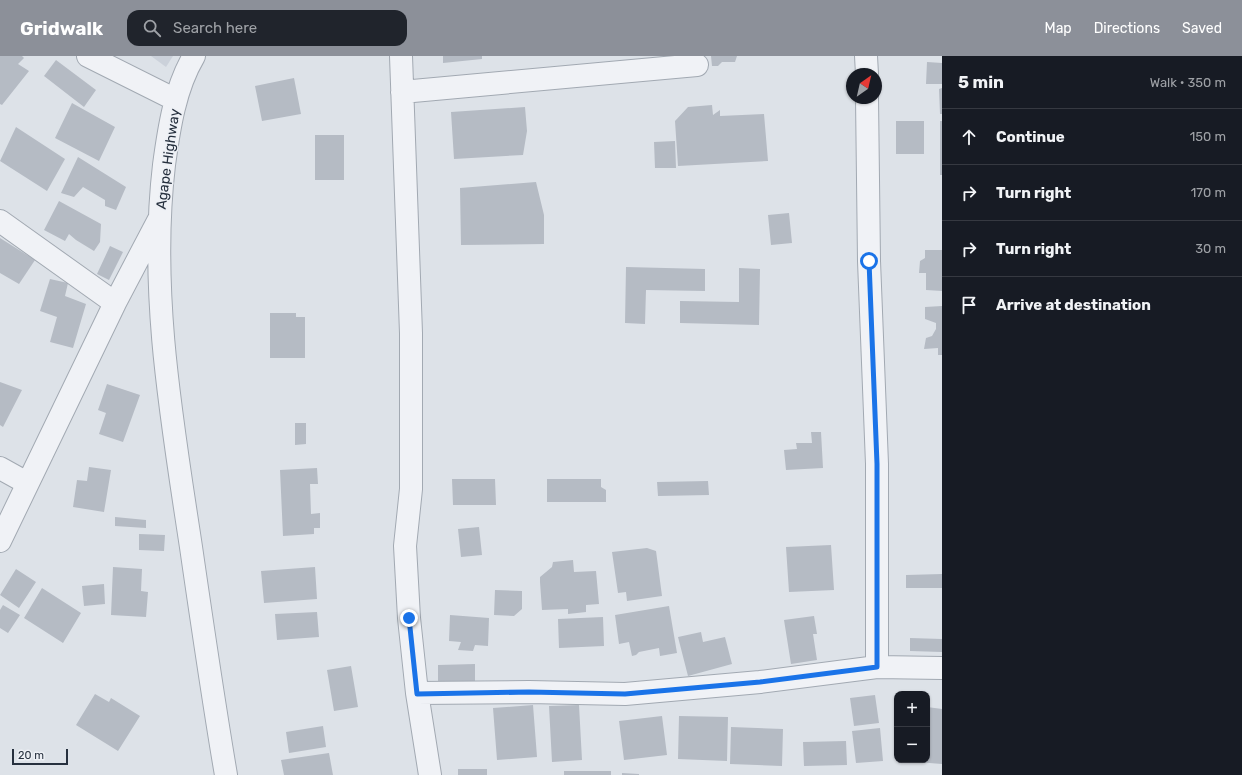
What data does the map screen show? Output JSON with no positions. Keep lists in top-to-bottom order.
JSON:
{
  "streets": {
    "street": ["Agape Highway"]
  },
  "scale_bar": "20 m",
  "north": "top right",
  "page": {
    "header": "Gridwalk",
    "search": "Search here",
    "nav": ["Map", "Directions", "Saved"],
    "heading": ["5 min", "Walk · 350 m"],
    "list": [
      ["Continue", "150 m"],
      ["Turn right", "170 m"],
      ["Turn right", "30 m"],
      "Arrive at destination"
    ],
    "map_buttons": ["+", "−"],
    "scale": "20 m"
  }
}
